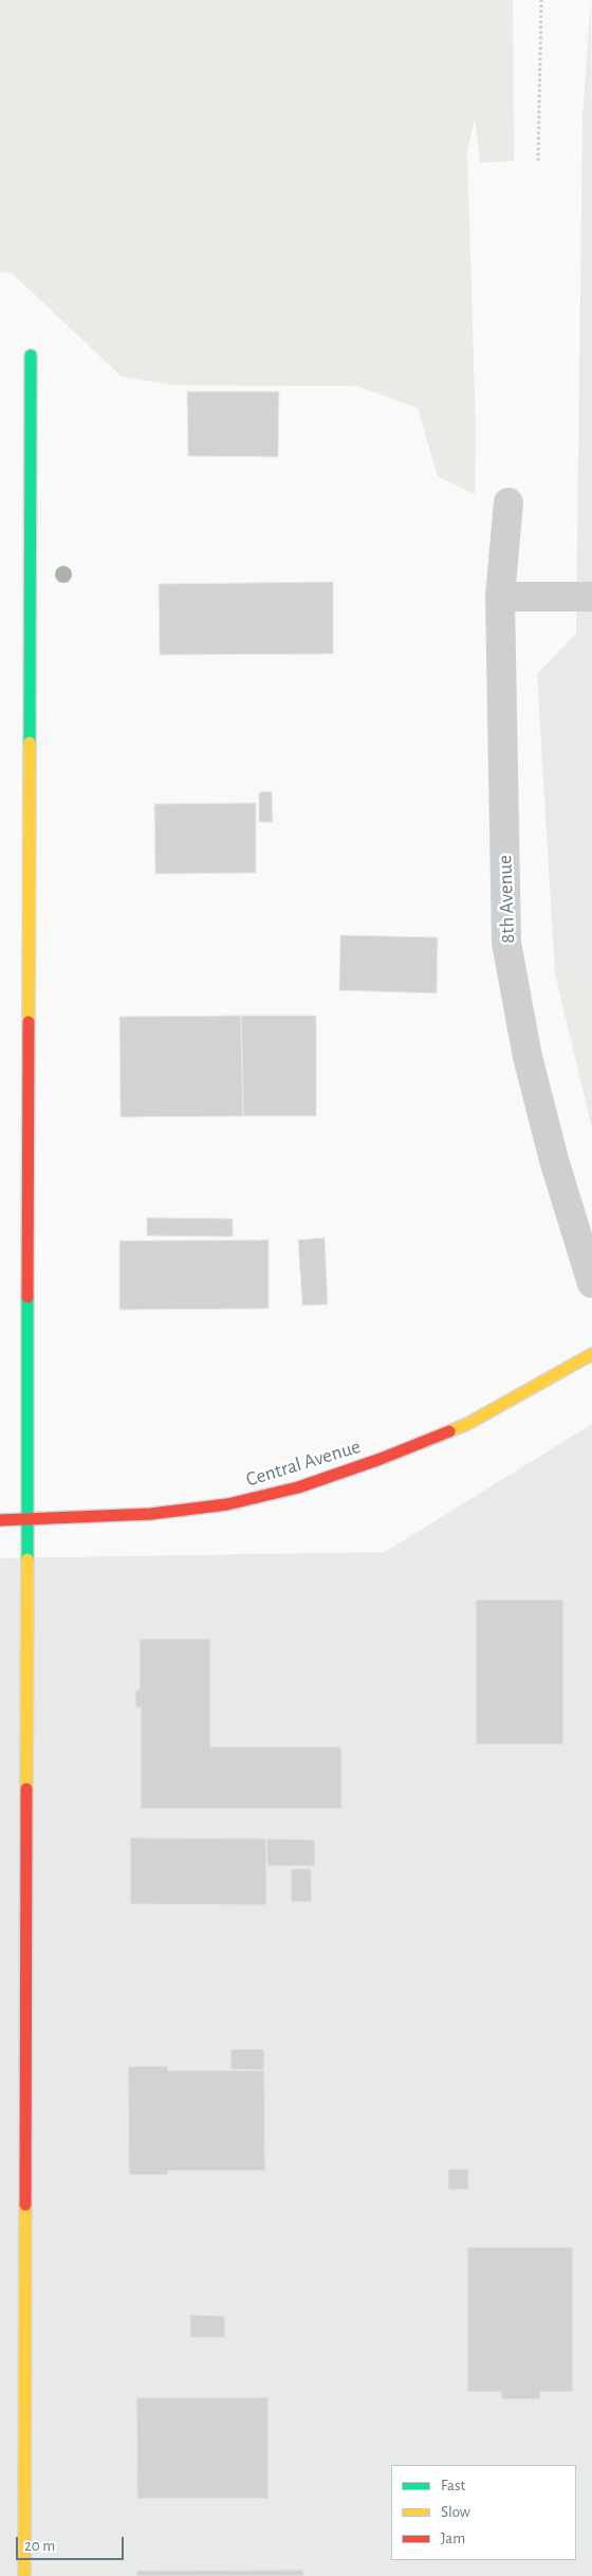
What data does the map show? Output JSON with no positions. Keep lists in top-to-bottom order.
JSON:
{
  "streets": {
    "street": ["8th Avenue", "Central Avenue"]
  },
  "legend": ["Fast", "Slow", "Jam"],
  "scale_bar": "20 m"
}
